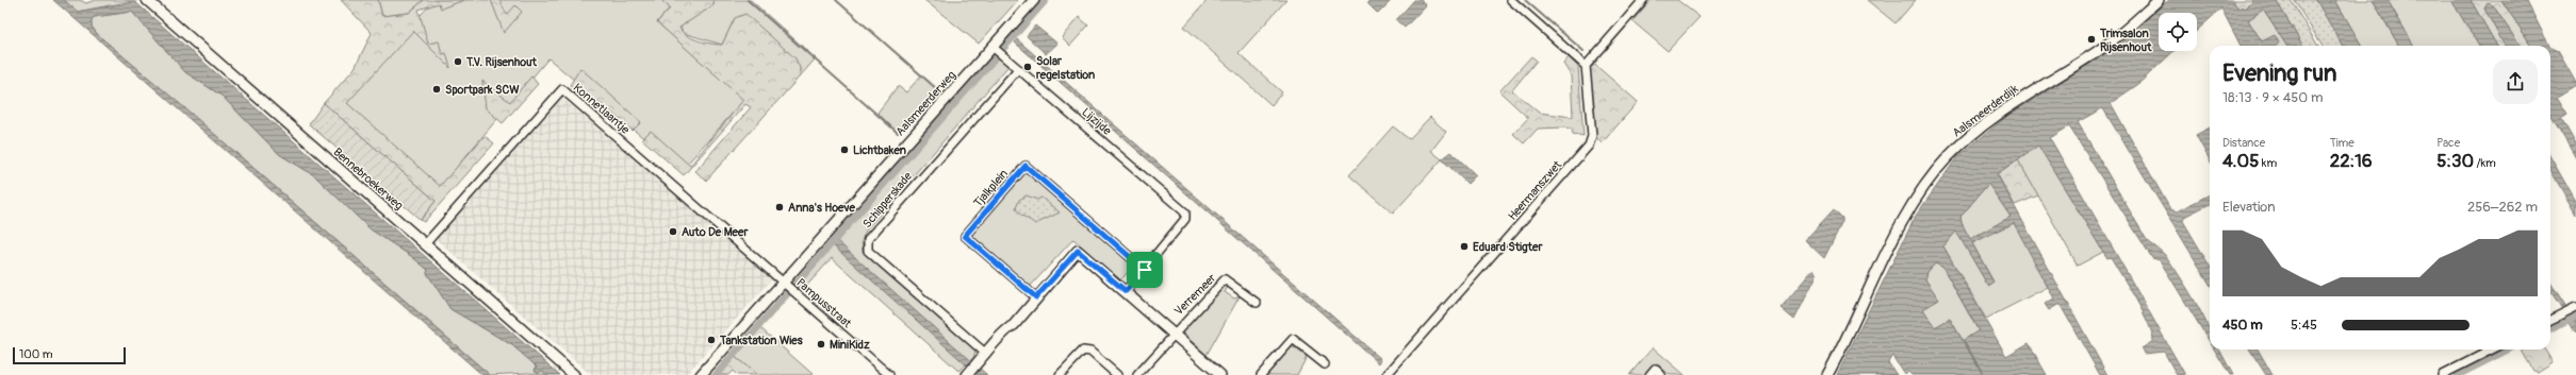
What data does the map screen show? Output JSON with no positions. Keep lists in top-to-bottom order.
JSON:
{
  "streets": {
    "street": [
      "Aalsmeerderweg",
      "Konnetlaantje",
      "Aalsmeerderdijk",
      "Lijzijde",
      "Bennebroekerweg",
      "Tjalkplein",
      "Heermanszwet",
      "Schipperskade",
      "Verremeer",
      "Pampusstraat"
    ]
  },
  "crossings": [
    ["Aalsmeerderweg", "Konnetlaantje"],
    ["Aalsmeerderweg", "Lijzijde"],
    ["Aalsmeerderweg", "Pampusstraat"],
    ["Konnetlaantje", "Bennebroekerweg"],
    ["Konnetlaantje", "Pampusstraat"],
    ["Lijzijde", "Tjalkplein"],
    ["Lijzijde", "Schipperskade"],
    ["Tjalkplein", "Verremeer"]
  ],
  "places": [
    "Trimsalon Rijsenhout",
    "T.V. Rijsenhout",
    "Solar regelstation",
    "Sportpark SCW",
    "Lichtbaken",
    "Anna's Hoeve",
    "Auto De Meer",
    "Eduard Stigter",
    "Tankstation Wies",
    "MiniKidz"
  ],
  "scale_bar": "100 m",
  "page": {
    "heading": ["Evening run", "18:13 · 9 × 450 m"],
    "stats": [
      ["Distance", "4.05 km"],
      ["Time", "22:16"],
      ["Pace", "5:30 /km"]
    ],
    "chart": ["Elevation", "256–262 m"],
    "list": [
      {
        "name": "450 m",
        "note": "5:45"
      }
    ],
    "scale": "100 m"
  }
}
